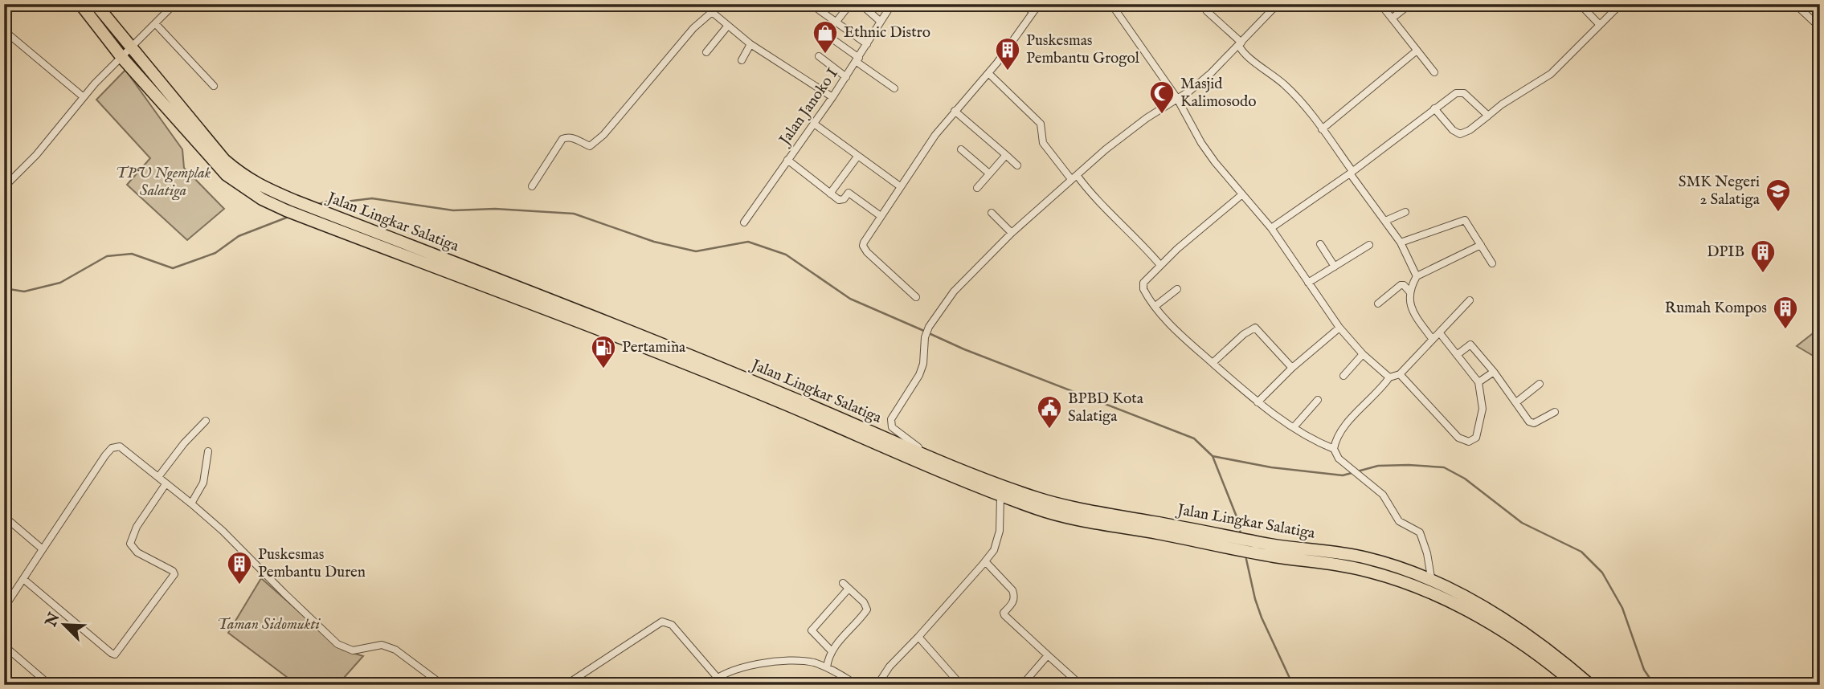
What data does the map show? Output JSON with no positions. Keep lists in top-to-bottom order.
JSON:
{
  "streets": {
    "highway": ["Jalan Lingkar Salatiga"],
    "street": ["Jalan Janoko I"]
  },
  "parks": ["TPU Ngemplak Salatiga", "Taman Sidomukti"],
  "places": {
    "shop": ["Ethnic Distro"],
    "building": [
      "Puskesmas Pembantu Grogol",
      "DPIB",
      "Rumah Kompos",
      "Puskesmas Pembantu Duren"
    ],
    "mosque": ["Masjid Kalimosodo"],
    "school or university": ["SMK Negeri 2 Salatiga"],
    "fuel station": ["Pertamina"],
    "public building": ["BPBD Kota Salatiga"]
  },
  "north": "top left"
}
